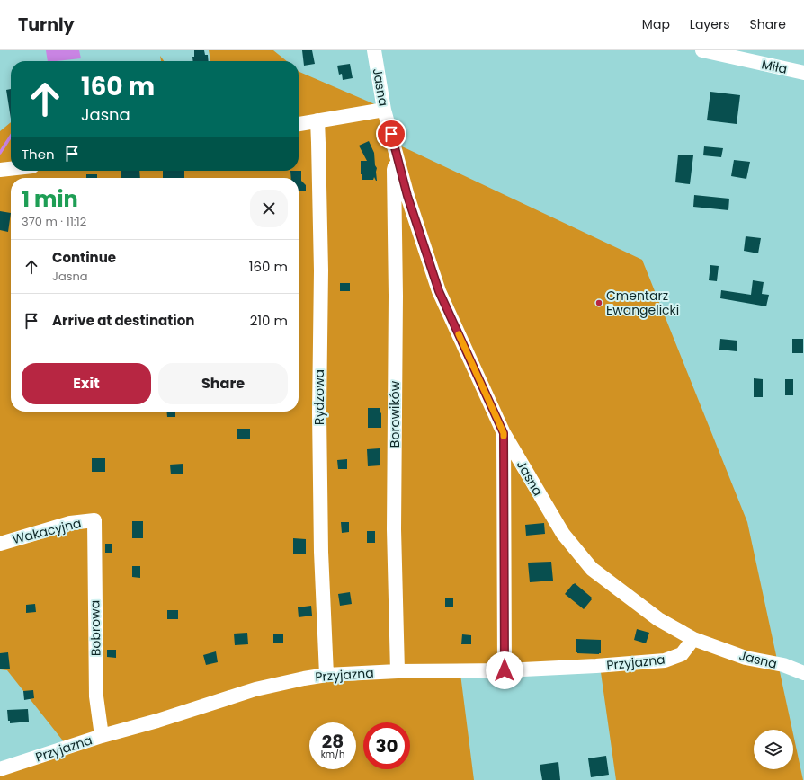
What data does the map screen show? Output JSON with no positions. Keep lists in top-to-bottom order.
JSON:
{
  "streets": {
    "street": [
      "Miła",
      "Jasna",
      "Rydzowa",
      "Borowików",
      "Wakacyjna",
      "Bobrowa",
      "Przyjazna"
    ]
  },
  "crossings": [
    ["Jasna", "Borowików"],
    ["Jasna", "Przyjazna"],
    ["Rydzowa", "Przyjazna"],
    ["Borowików", "Przyjazna"],
    ["Wakacyjna", "Bobrowa"],
    ["Bobrowa", "Przyjazna"]
  ],
  "places": ["Cmentarz Ewangelicki"],
  "page": {
    "header": "Turnly",
    "nav": ["Map", "Layers", "Share"],
    "turn": ["160 m", "Jasna"],
    "then": "Then",
    "heading": ["1 min", "370 m · 11:12"],
    "list": [
      {
        "name": "Continue",
        "note": "Jasna",
        "value": "160 m"
      },
      {
        "name": "Arrive at destination",
        "value": "210 m"
      }
    ],
    "buttons": ["Exit", "Share"],
    "speed": "28 km/h",
    "limit": "30"
  }
}
